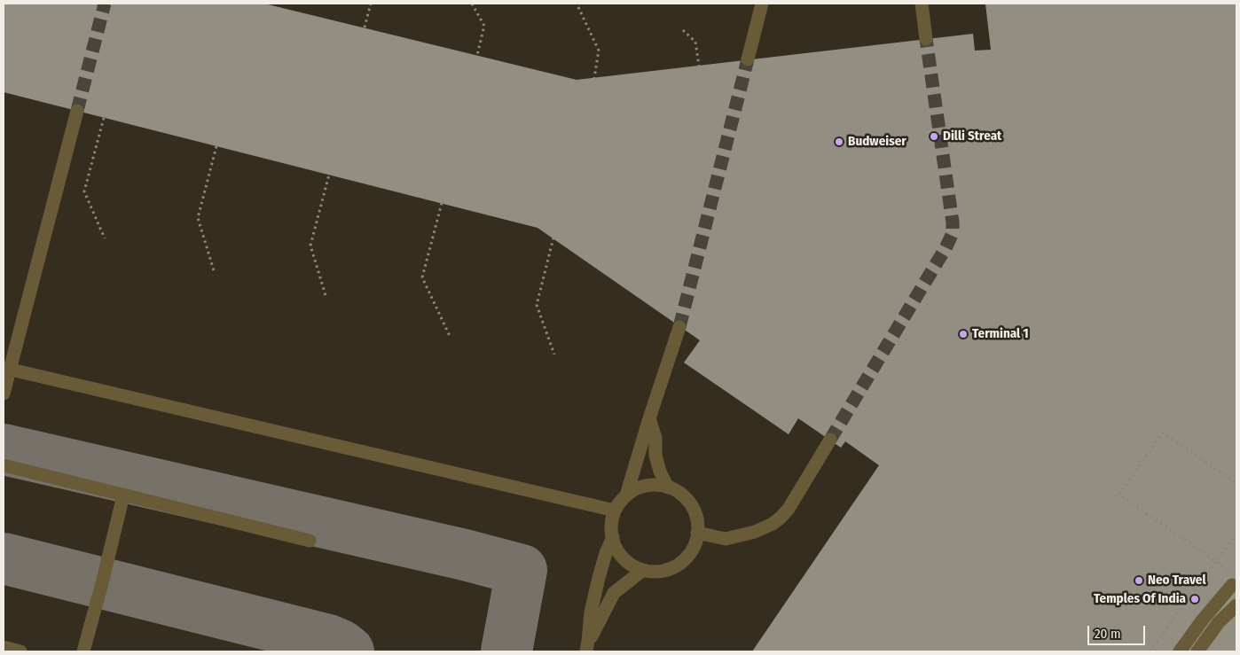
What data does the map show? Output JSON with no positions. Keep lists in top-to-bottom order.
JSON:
{
  "places": [
    "Dilli Streat",
    "Budweiser",
    "Terminal 1",
    "Neo Travel",
    "Temples Of India"
  ],
  "scale_bar": "20 m"
}
